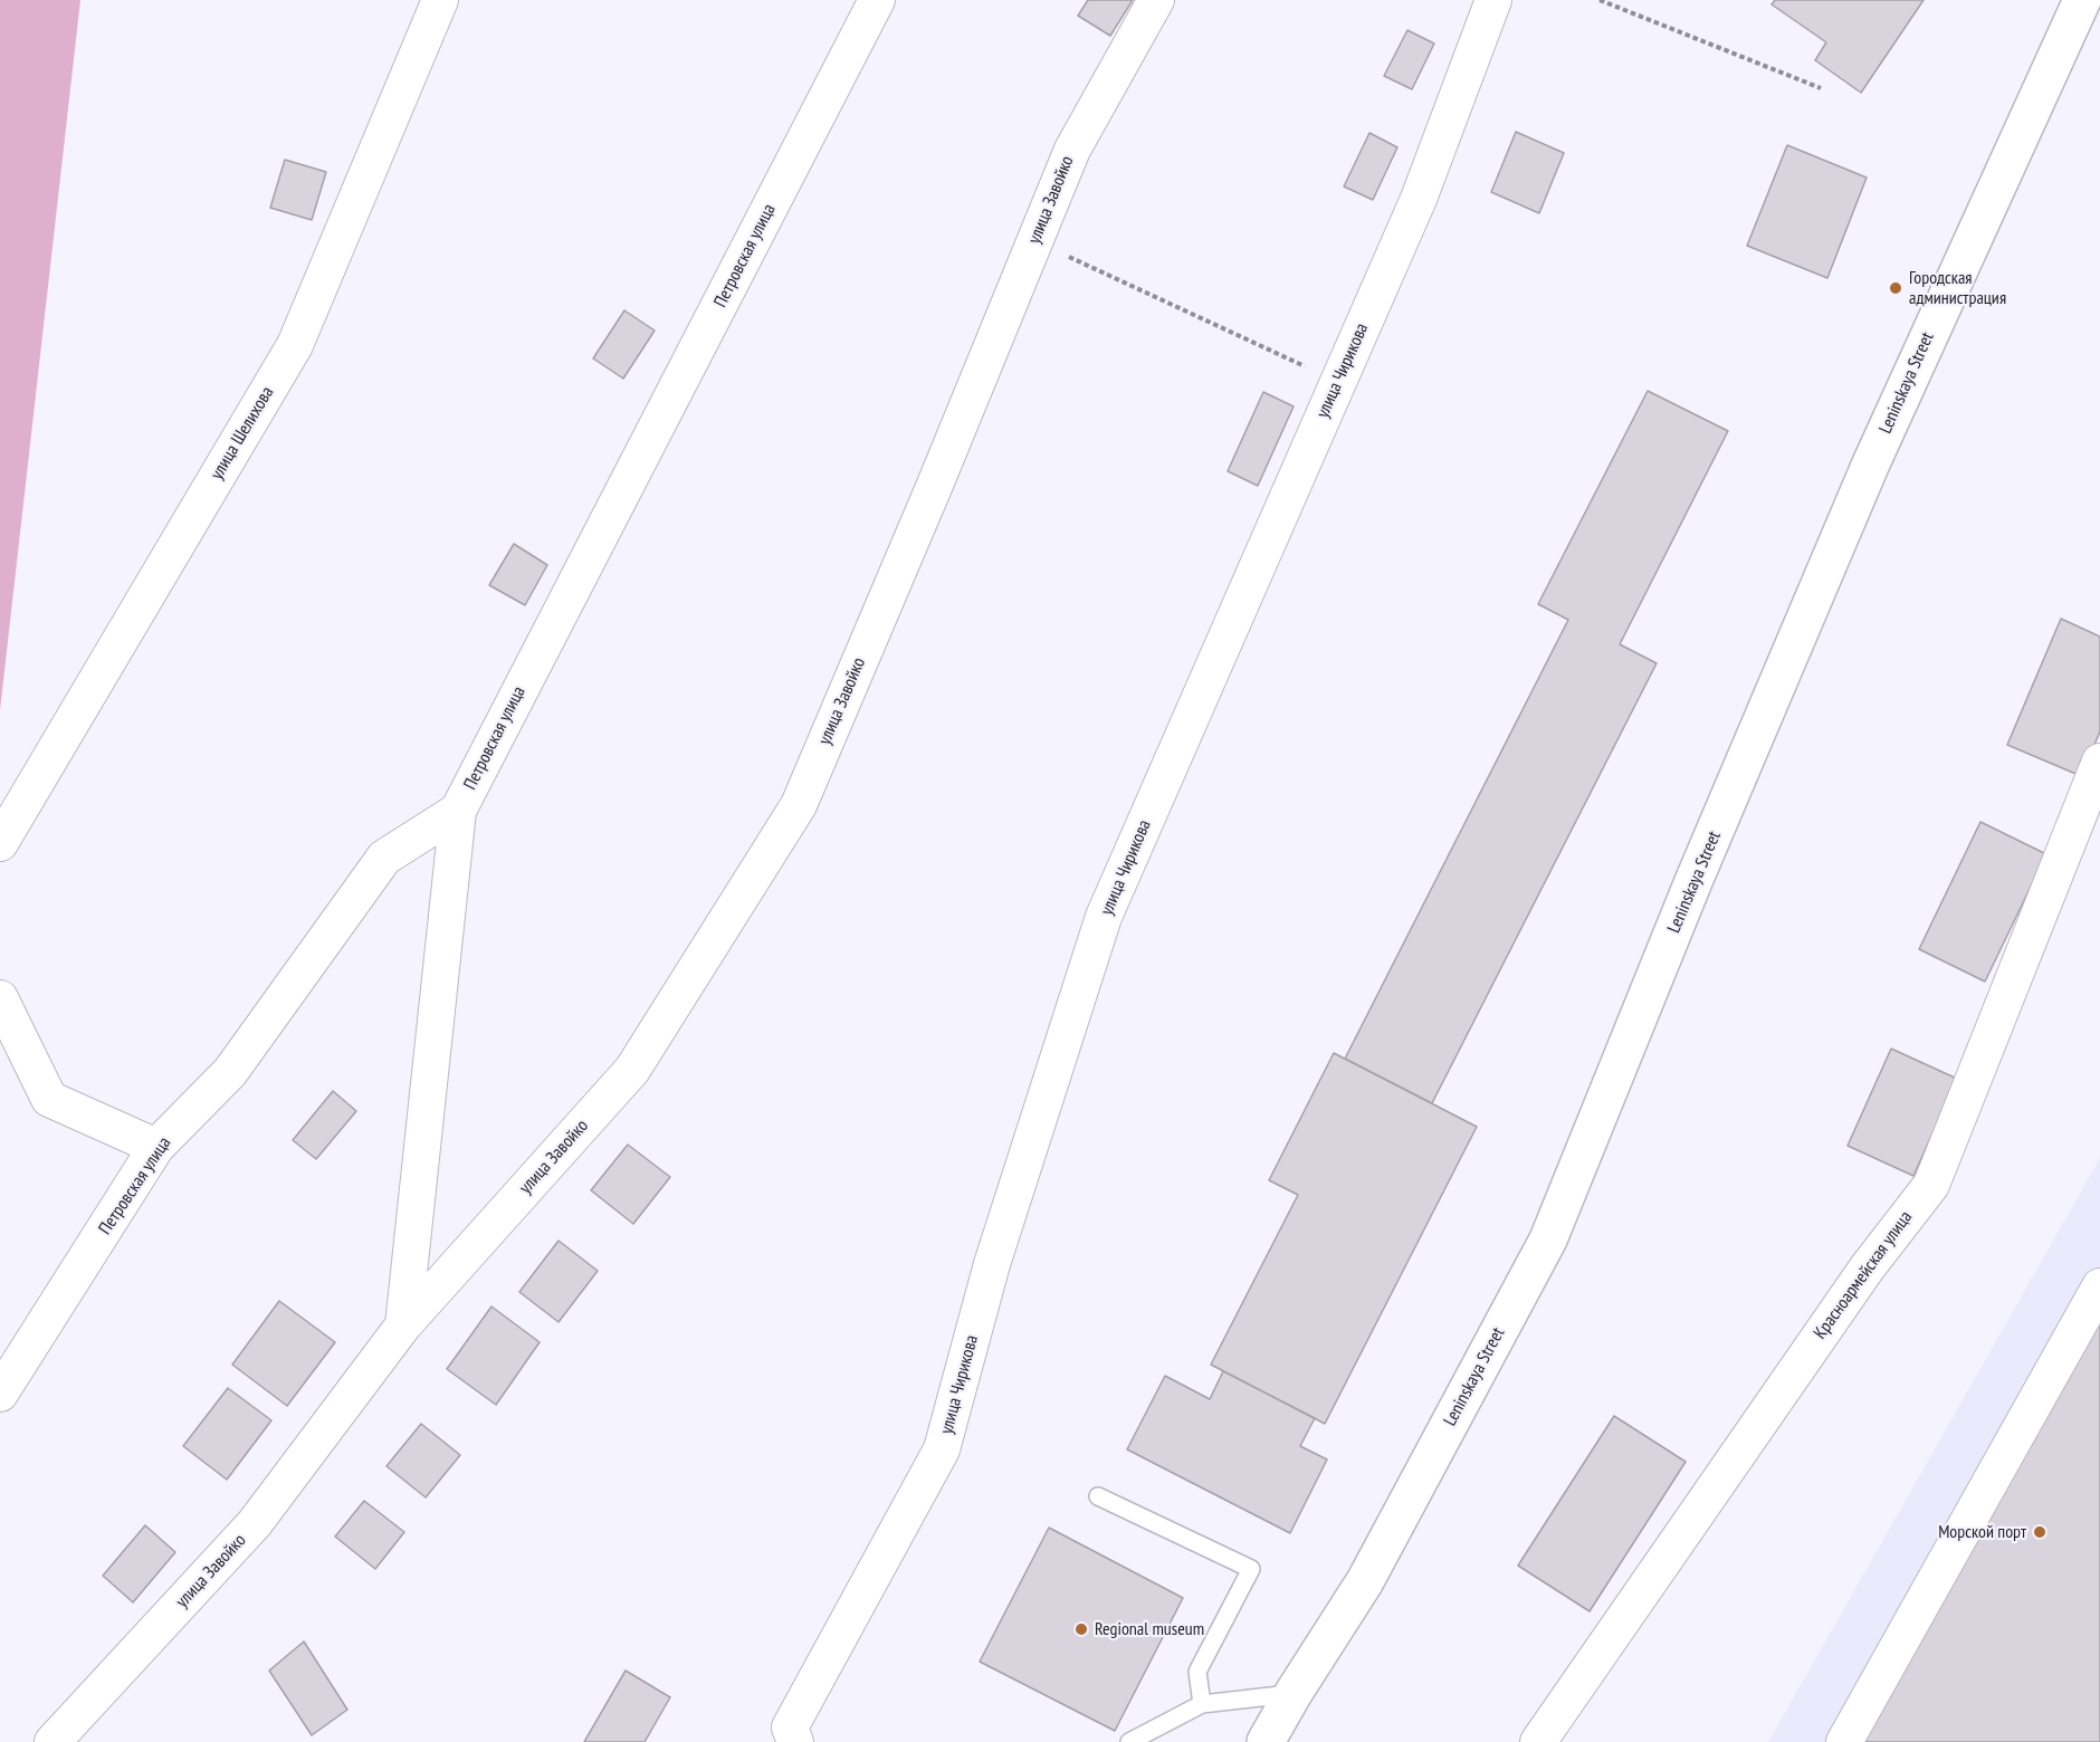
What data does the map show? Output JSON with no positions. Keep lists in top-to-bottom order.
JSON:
{
  "streets": {
    "main road": ["Leninskaya Street"],
    "street": [
      "улица Завойко",
      "Петровская улица",
      "улица Чирикова",
      "улица Шелихова",
      "Красноармейская улица"
    ]
  },
  "places": ["Городская администрация", "Морской порт", "Regional museum"]
}
